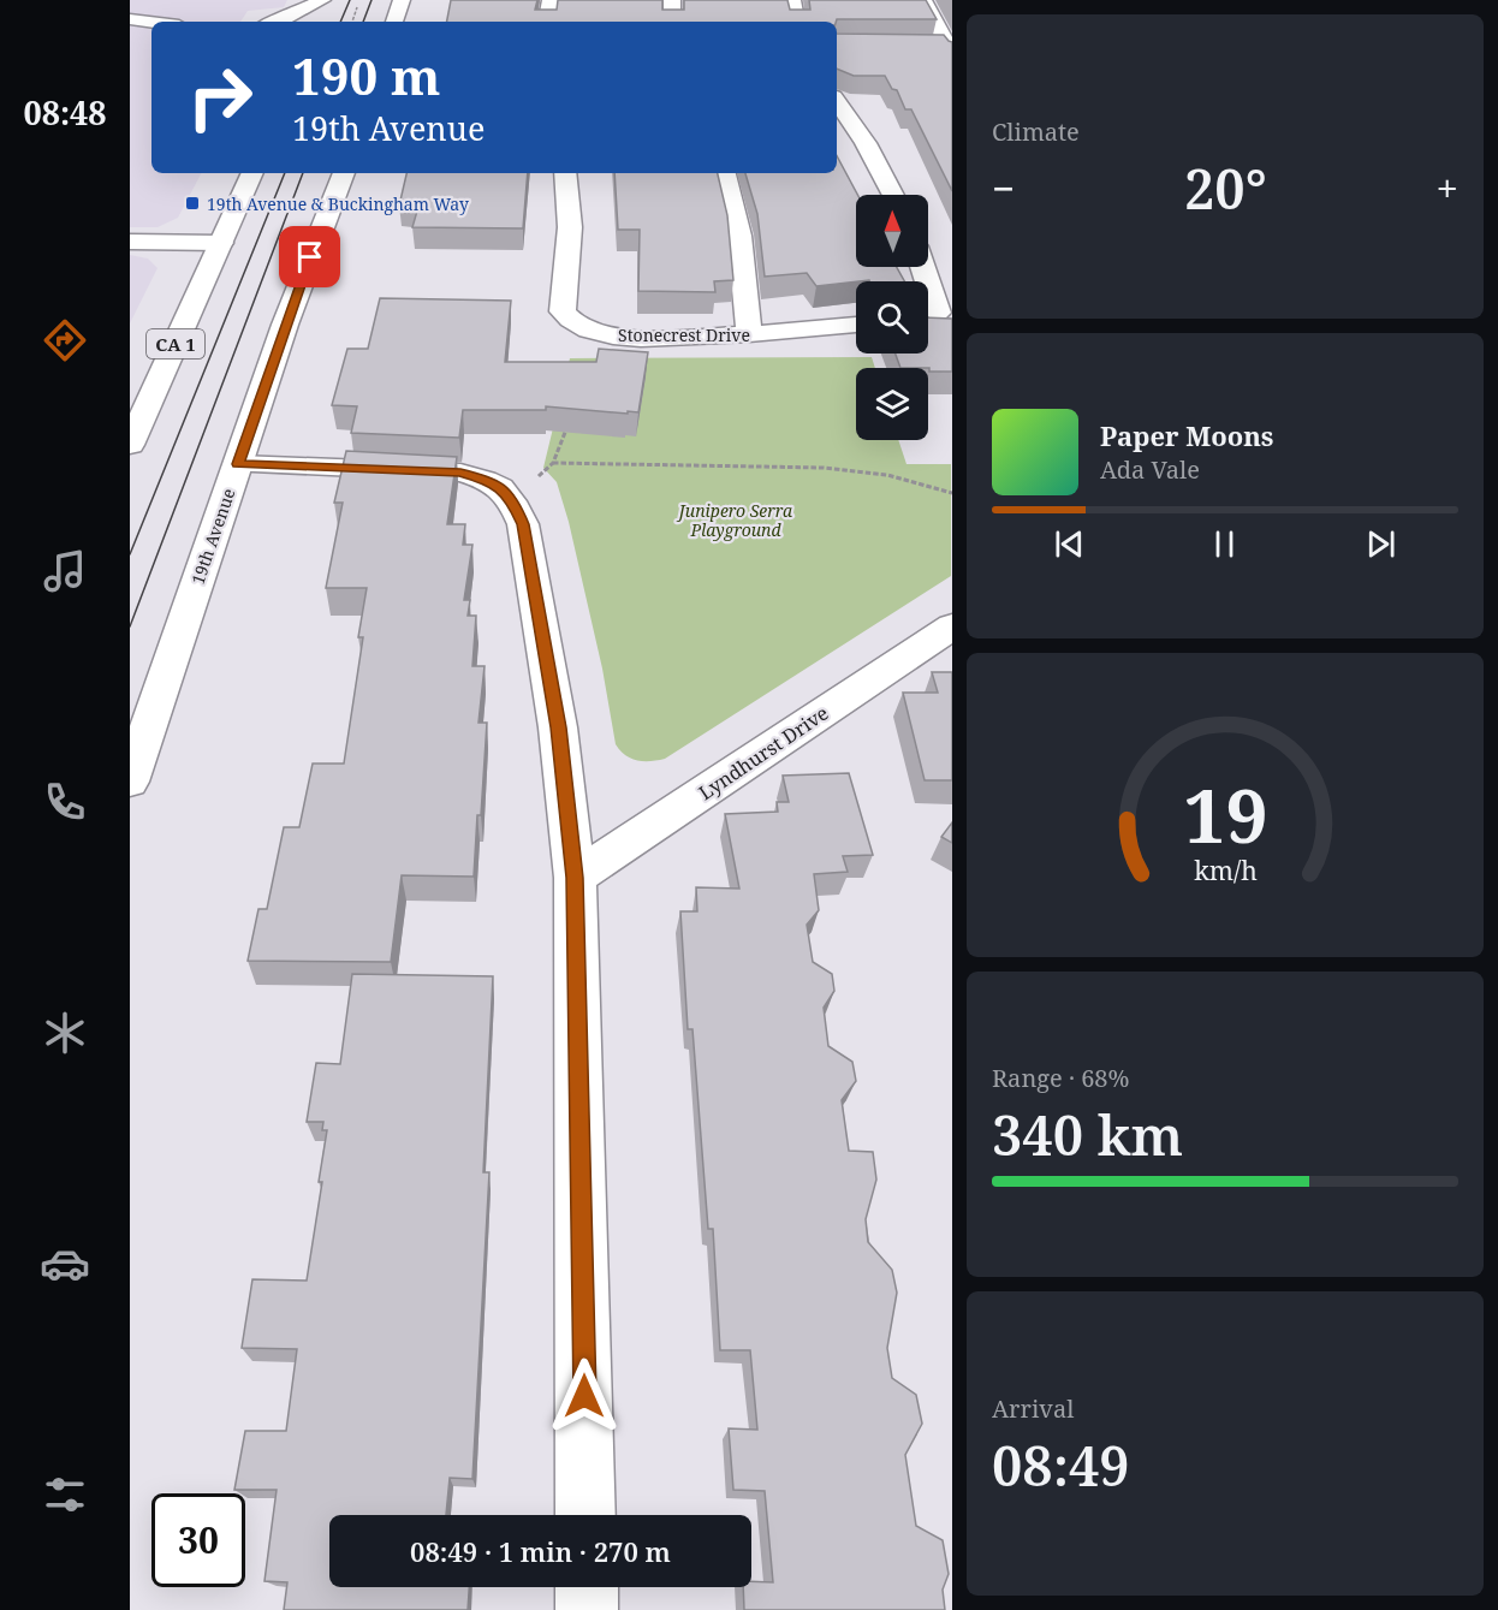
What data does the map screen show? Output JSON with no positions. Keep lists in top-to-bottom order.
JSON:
{
  "streets": {
    "main road": [
      "Stonecrest Drive",
      "CA 1",
      "19th Avenue",
      "Lyndhurst Drive"
    ]
  },
  "parks": ["Junipero Serra Playground"],
  "places": {
    "transit": ["19th Avenue & Buckingham Way"]
  },
  "north": "top",
  "page": {
    "tabs": "08:48",
    "tile": [
      "Climate",
      ["Range · 68%", "340 km"],
      ["Arrival", "08:49"]
    ],
    "turn": ["190 m", "19th Avenue"],
    "heat": ["−", "20°", "+"],
    "song": ["Paper Moons", "Ada Vale"],
    "limit": "30",
    "trip": "08:49 · 1 min · 270 m",
    "gauge": ["19", "km/h"]
  }
}
